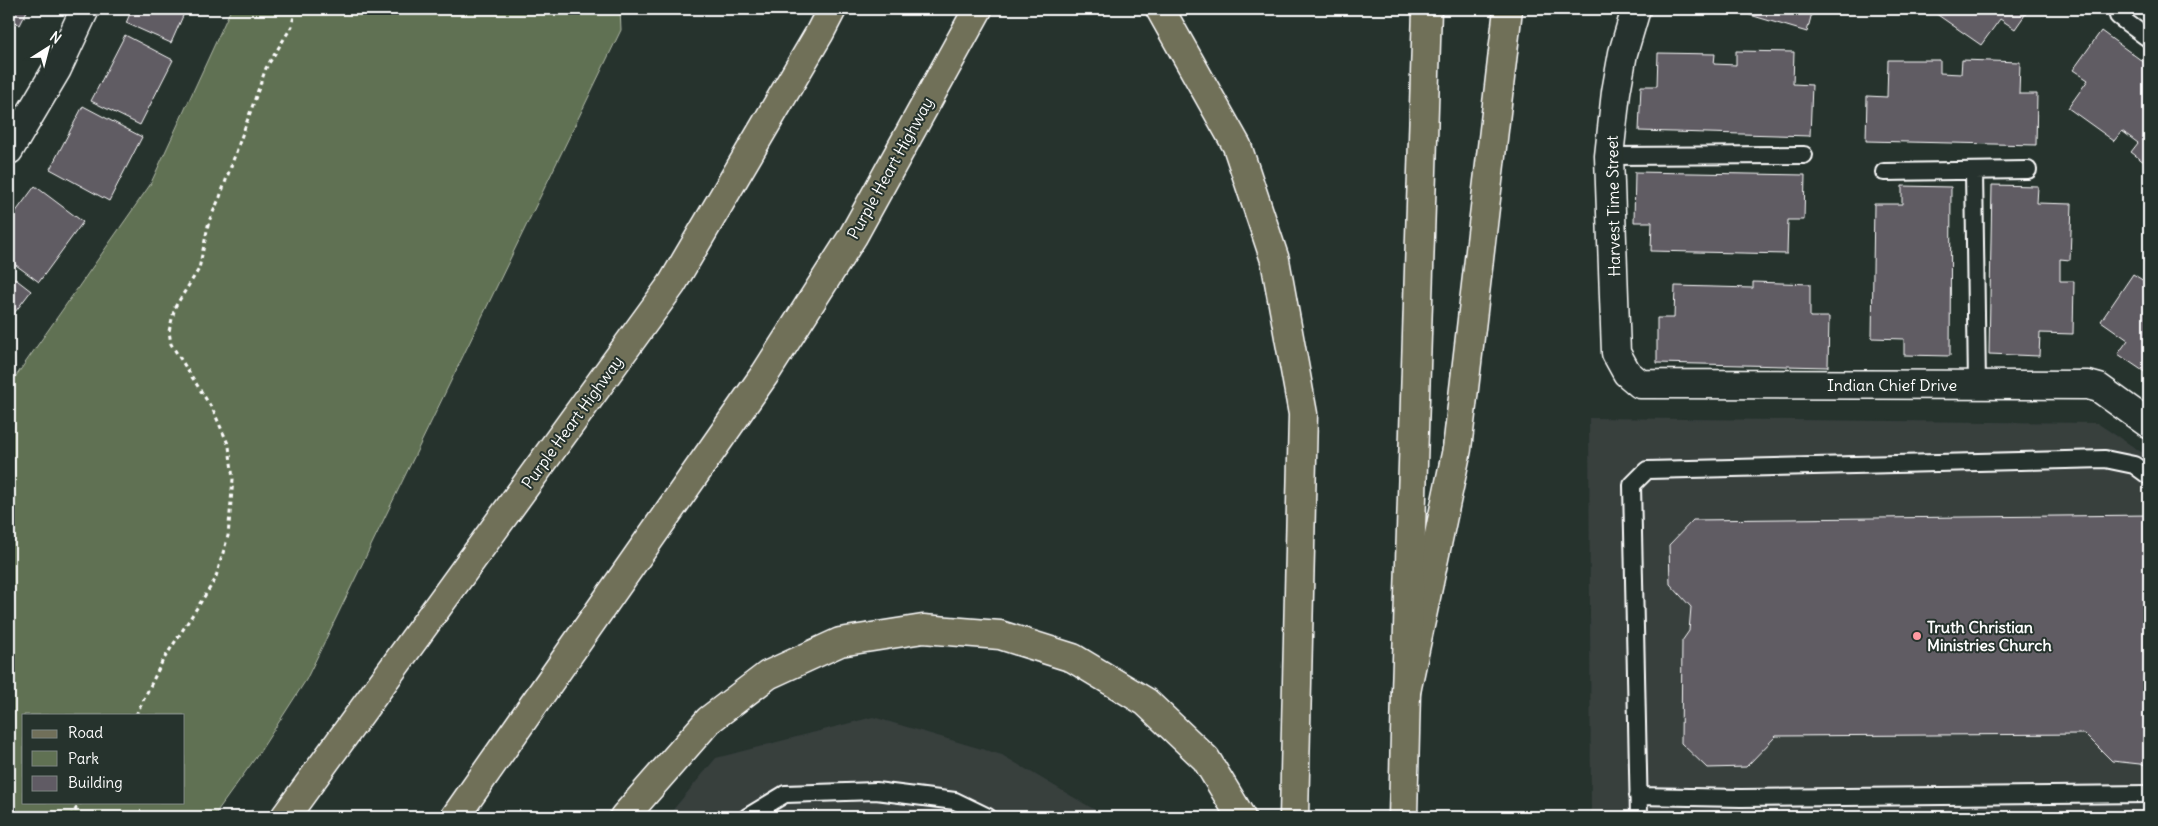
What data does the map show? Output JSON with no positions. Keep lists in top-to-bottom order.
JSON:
{
  "streets": {
    "main road": ["Purple Heart Highway"],
    "street": ["Harvest Time Street", "Indian Chief Drive"]
  },
  "crossings": [
    ["Harvest Time Street", "Indian Chief Drive"]
  ],
  "places": ["Truth Christian Ministries Church"],
  "legend": ["Road", "Park", "Building"],
  "north": "top right"
}
